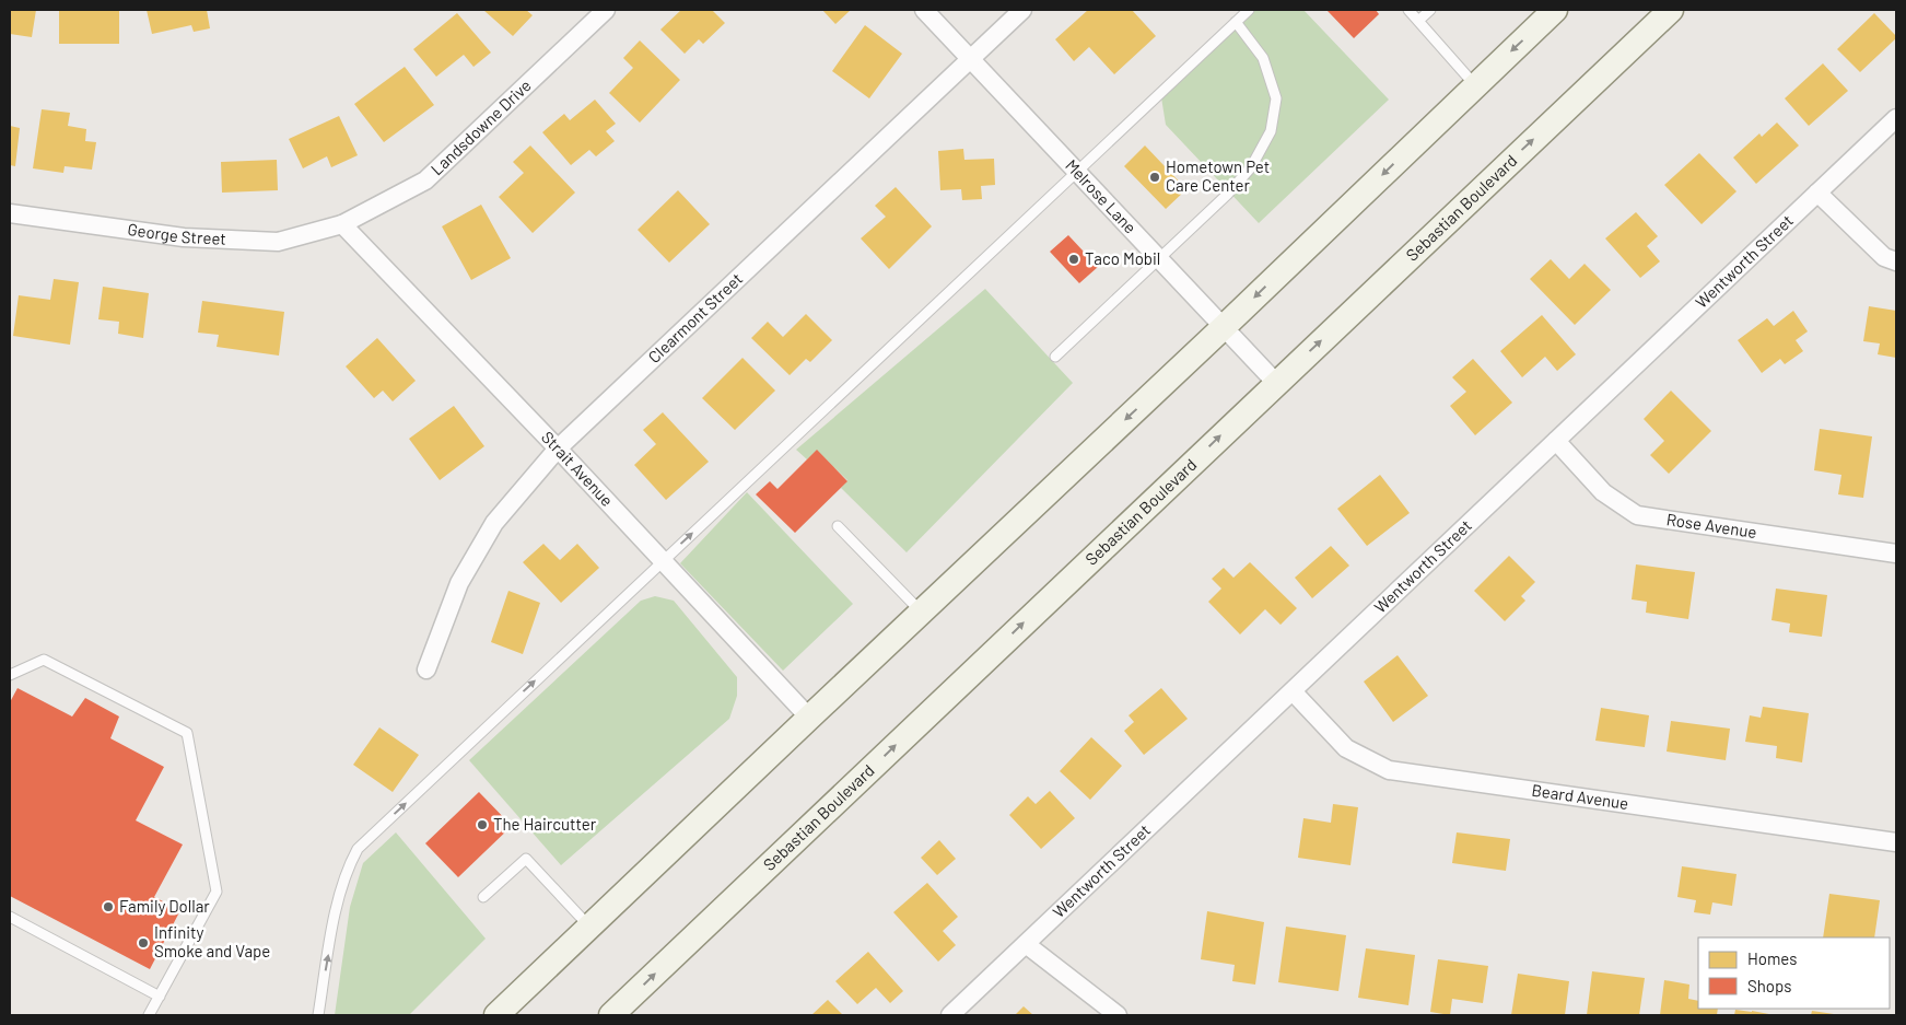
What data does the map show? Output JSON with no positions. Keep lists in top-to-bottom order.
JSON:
{
  "streets": {
    "main road": ["Sebastian Boulevard"],
    "street": [
      "Landsdowne Drive",
      "Melrose Lane",
      "George Street",
      "Wentworth Street",
      "Clearmont Street",
      "Strait Avenue",
      "Rose Avenue",
      "Beard Avenue"
    ]
  },
  "crossings": [
    ["Landsdowne Drive", "George Street"],
    ["Landsdowne Drive", "Strait Avenue"],
    ["Melrose Lane", "Sebastian Boulevard"],
    ["Melrose Lane", "Clearmont Street"],
    ["George Street", "Strait Avenue"],
    ["Wentworth Street", "Rose Avenue"],
    ["Wentworth Street", "Beard Avenue"],
    ["Clearmont Street", "Strait Avenue"]
  ],
  "places": [
    "Hometown Pet Care Center",
    "Taco Mobil",
    "The Haircutter",
    "Family Dollar",
    "Infinity Smoke and Vape"
  ],
  "legend": ["Homes", "Shops"]
}
